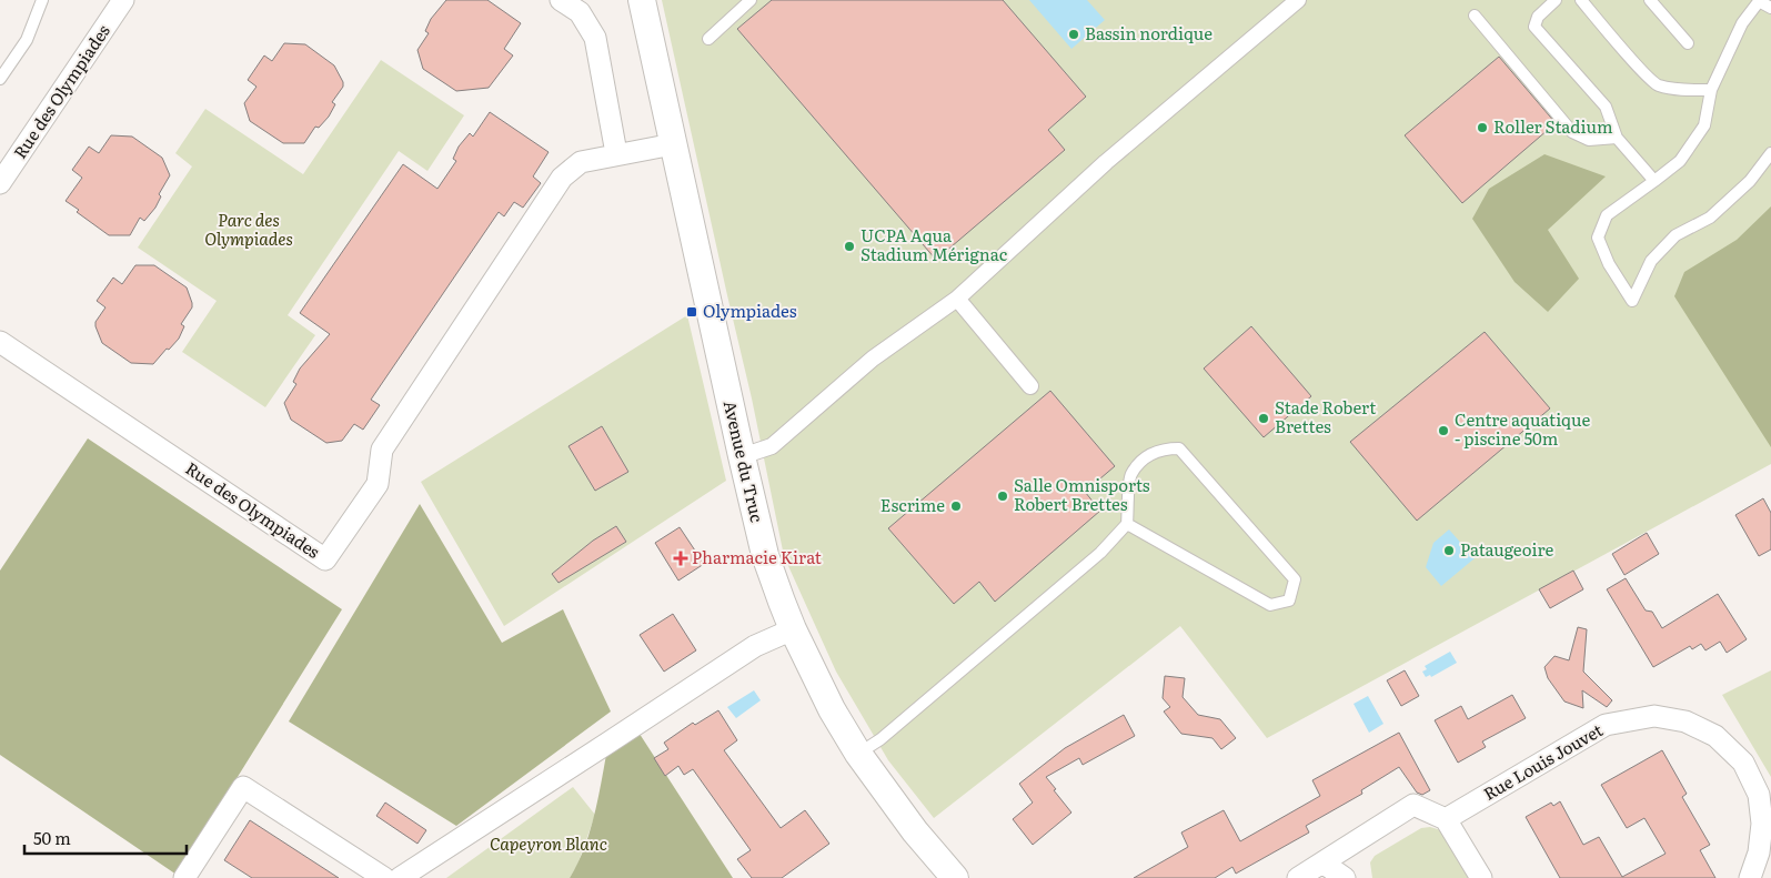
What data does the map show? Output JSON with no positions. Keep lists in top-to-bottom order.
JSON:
{
  "streets": {
    "street": ["Rue des Olympiades", "Avenue du Truc", "Rue Louis Jouvet"]
  },
  "crossings": [
    ["Rue des Olympiades", "Avenue du Truc"]
  ],
  "parks": ["Parc des Olympiades", "Capeyron Blanc"],
  "places": {
    "other": [
      "Bassin nordique",
      "Roller Stadium",
      "UCPA Aqua Stadium Mérignac",
      "Stade Robert Brettes",
      "Centre aquatique - piscine 50m",
      "Salle Omnisports Robert Brettes",
      "Escrime",
      "Pataugeoire"
    ],
    "transit": ["Olympiades"],
    "health": ["Pharmacie Kirat"]
  },
  "scale_bar": "50 m"
}
